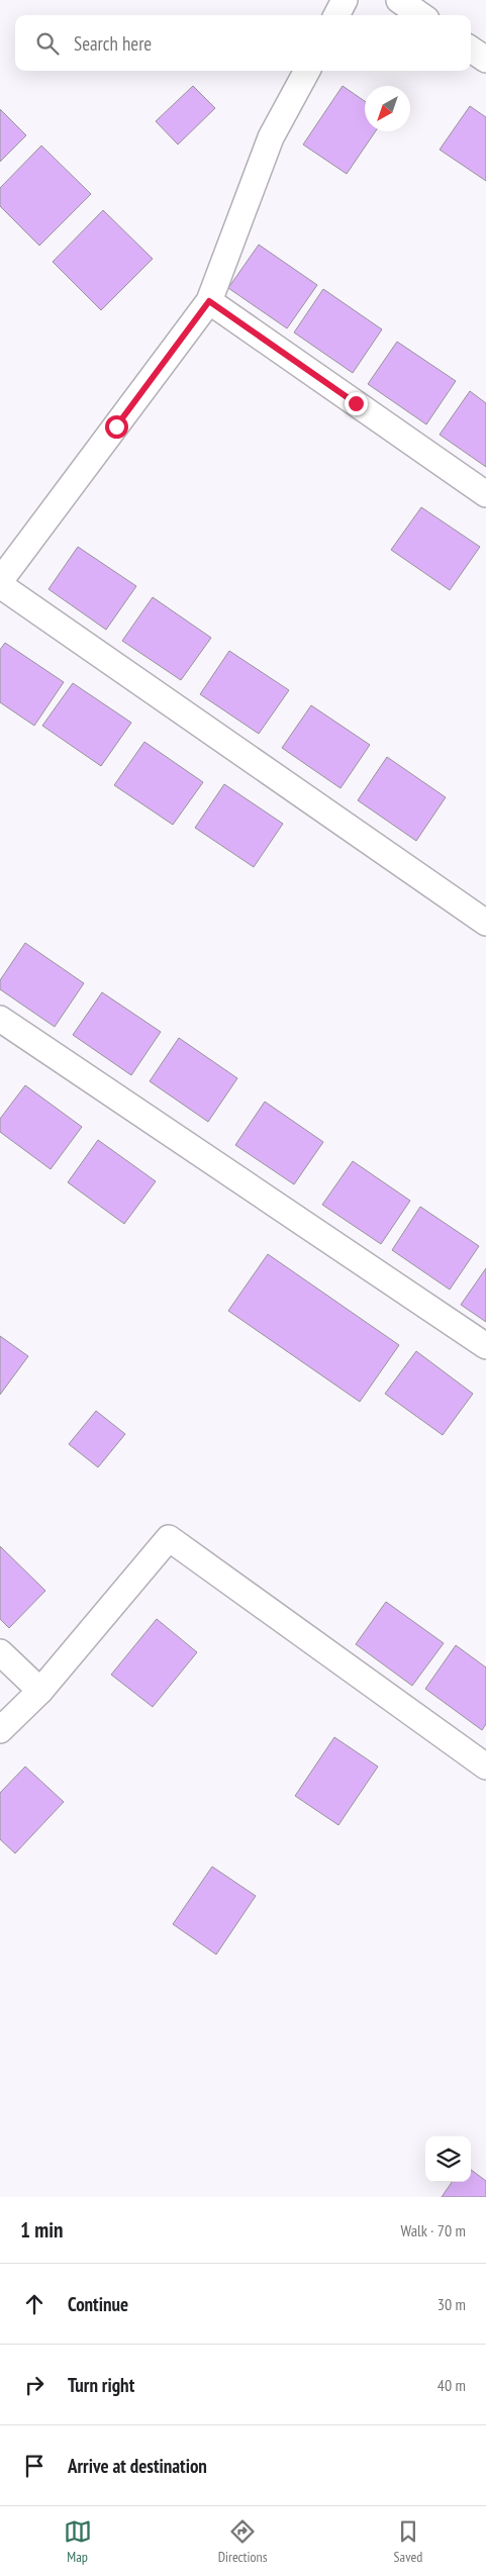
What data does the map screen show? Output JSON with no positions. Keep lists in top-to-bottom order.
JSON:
{
  "north": "bottom left",
  "page": {
    "search": "Search here",
    "heading": ["1 min", "Walk · 70 m"],
    "list": [
      ["Continue", "30 m"],
      ["Turn right", "40 m"],
      "Arrive at destination"
    ],
    "nav": ["Map", "Directions", "Saved"]
  }
}
